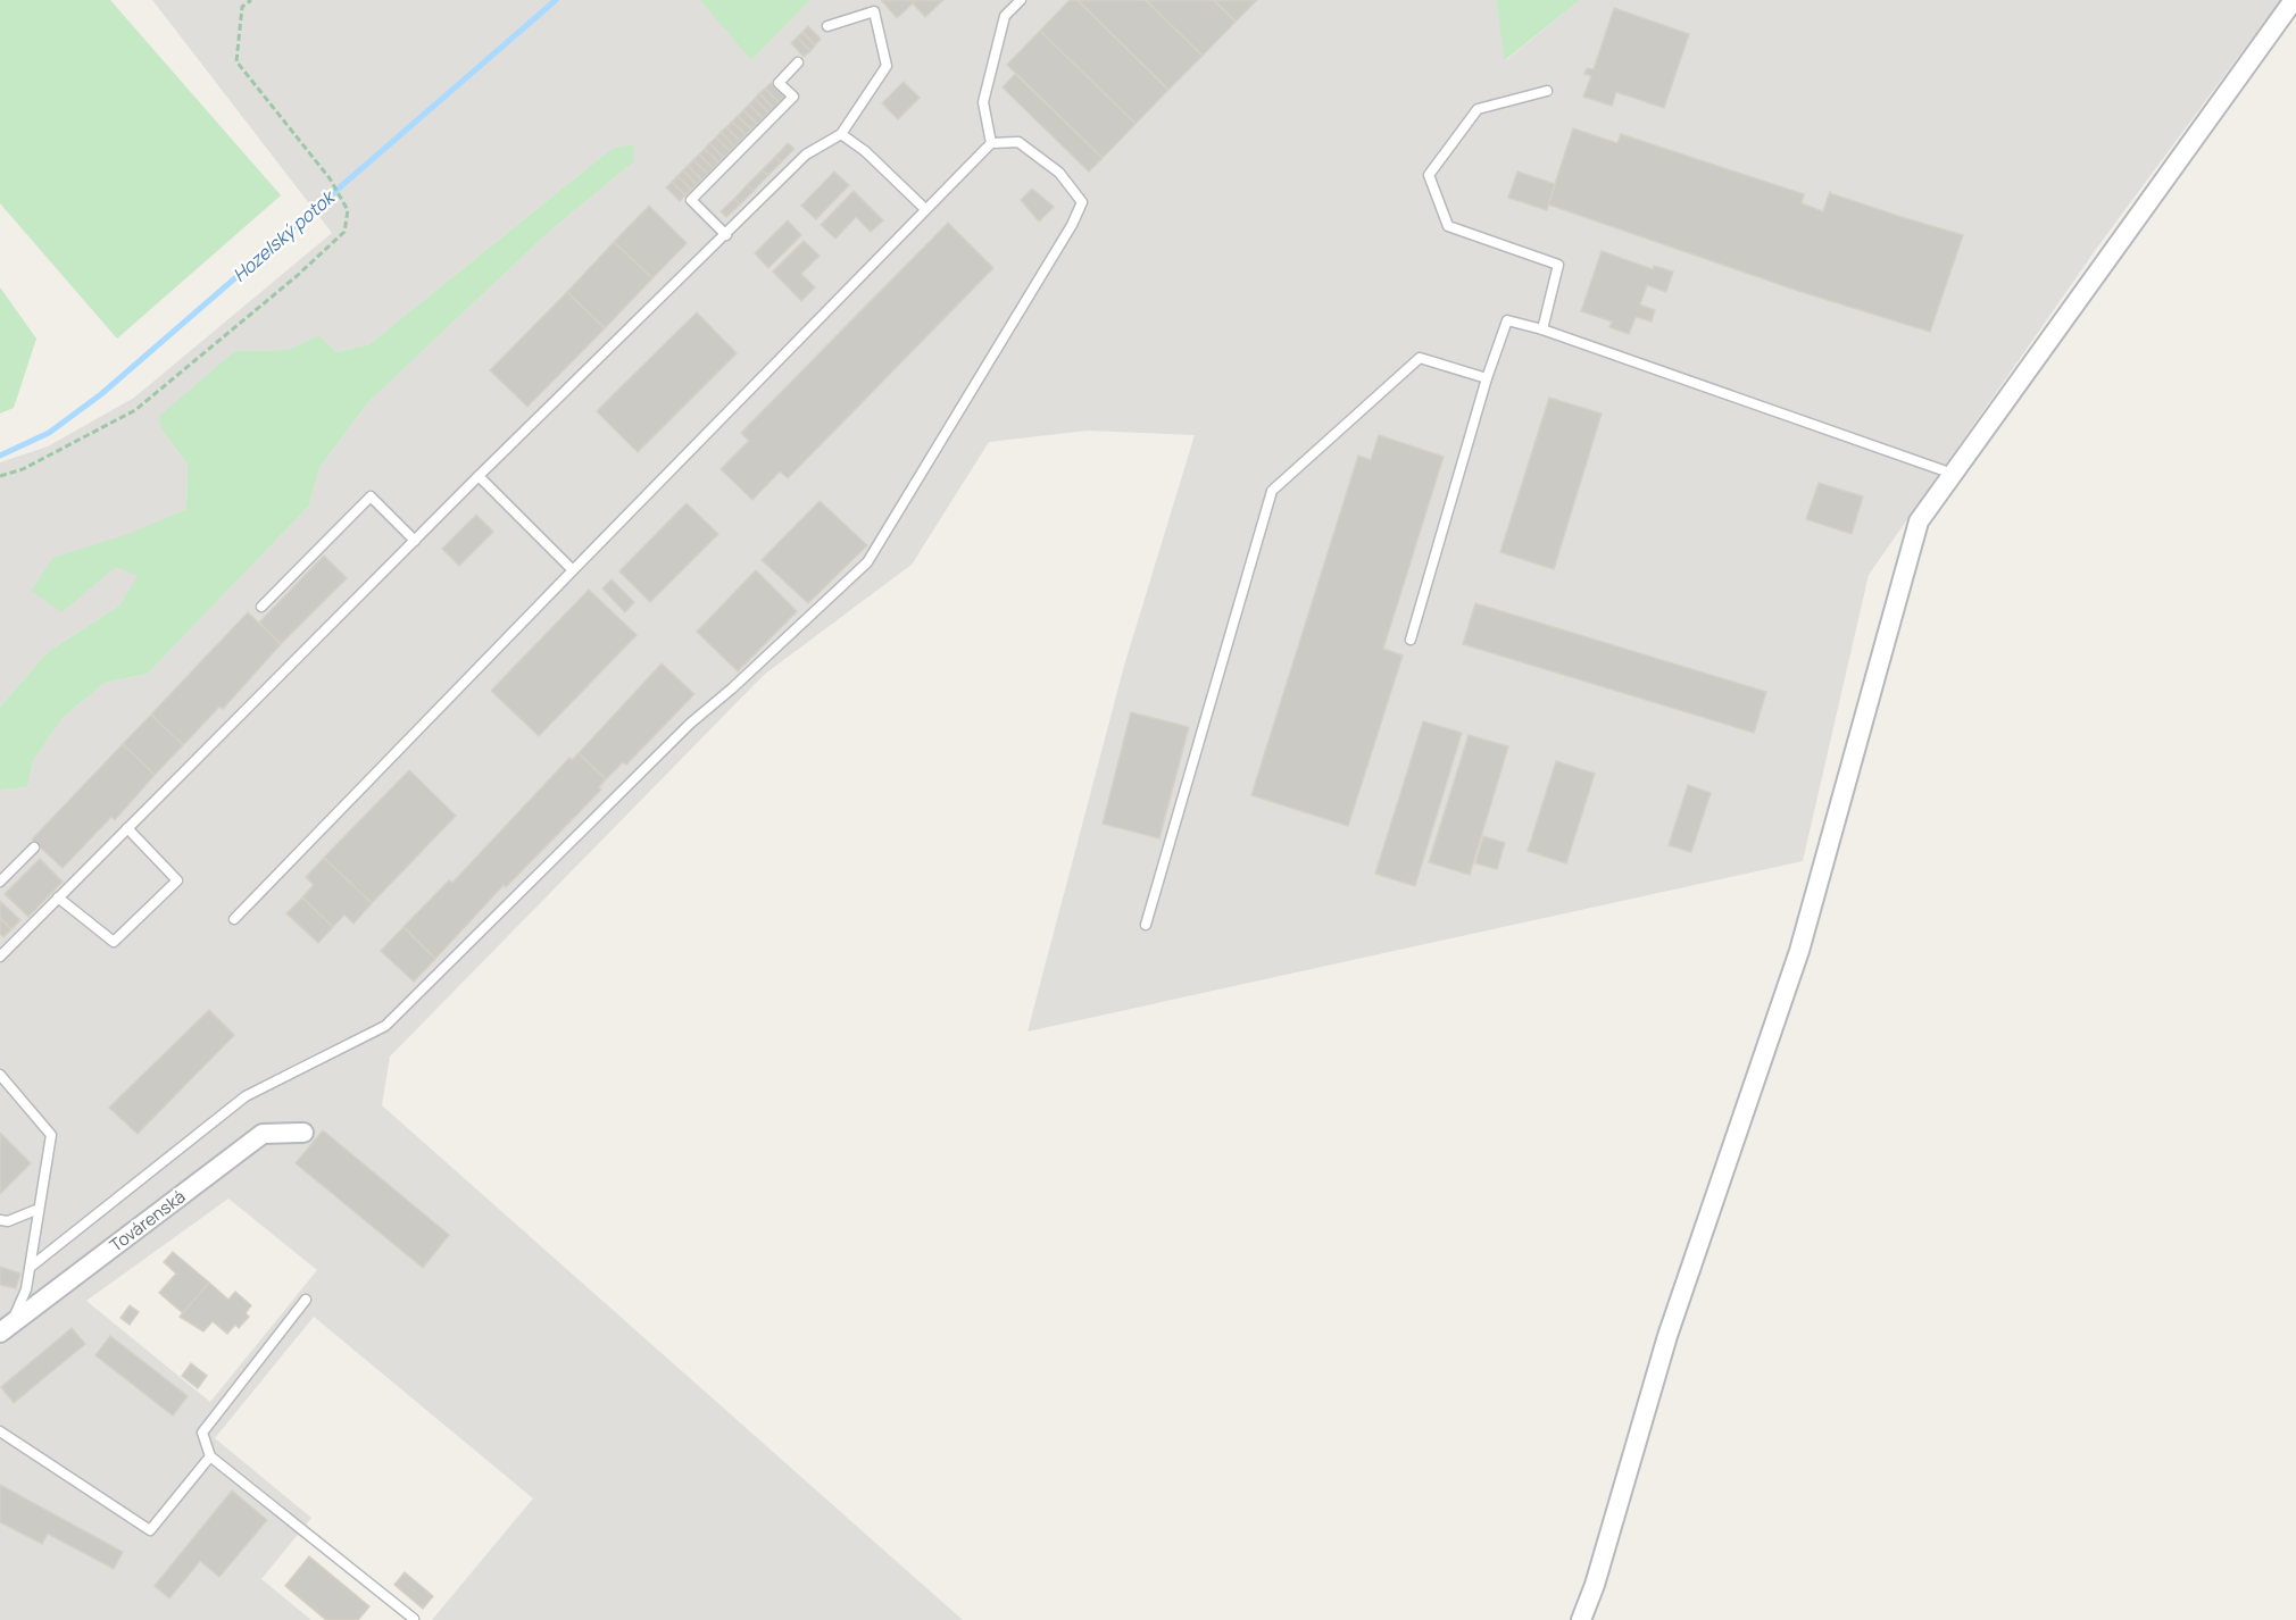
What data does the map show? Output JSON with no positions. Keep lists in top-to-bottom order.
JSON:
{
  "streets": {
    "street": ["Továrenská"]
  },
  "water": ["Hozelský potok"]
}
